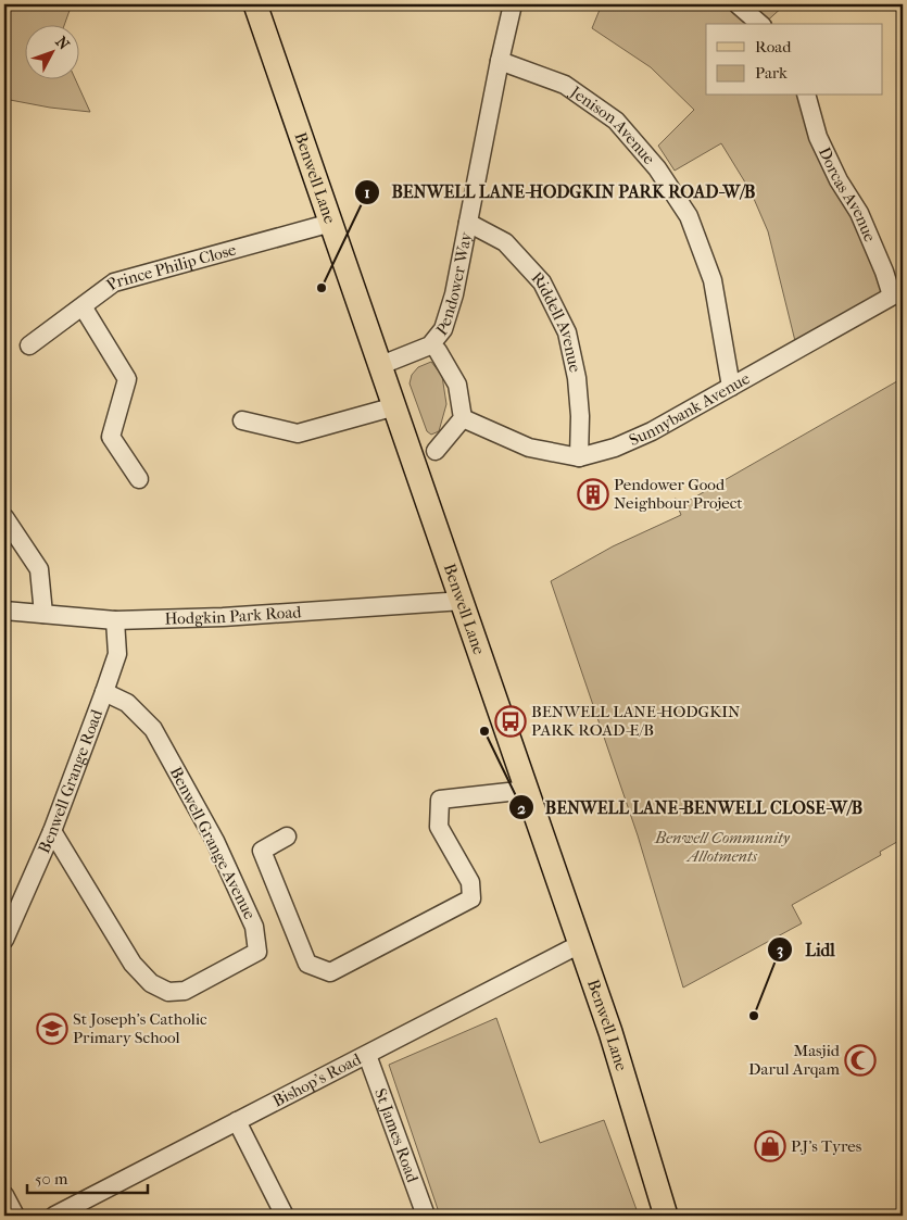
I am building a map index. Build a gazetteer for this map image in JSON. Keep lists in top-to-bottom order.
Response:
{
  "streets": {
    "main road": ["Benwell Lane"],
    "street": [
      "Jenison Avenue",
      "Dorcas Avenue",
      "Prince Philip Close",
      "Pendower Way",
      "Riddell Avenue",
      "Sunnybank Avenue",
      "Hodgkin Park Road",
      "Benwell Grange Road",
      "Benwell Grange Avenue",
      "Bishop's Road",
      "St James Road"
    ]
  },
  "crossings": [
    ["Jenison Avenue", "Pendower Way"],
    ["Jenison Avenue", "Sunnybank Avenue"],
    ["Benwell Lane", "Prince Philip Close"],
    ["Benwell Lane", "Pendower Way"],
    ["Benwell Lane", "Hodgkin Park Road"],
    ["Benwell Lane", "Bishop's Road"],
    ["Dorcas Avenue", "Sunnybank Avenue"],
    ["Pendower Way", "Riddell Avenue"],
    ["Riddell Avenue", "Sunnybank Avenue"],
    ["Hodgkin Park Road", "Benwell Grange Road"],
    ["Benwell Grange Road", "Benwell Grange Avenue"],
    ["Bishop's Road", "St James Road"]
  ],
  "parks": ["Benwell Community Allotments"],
  "places": {
    "other": ["BENWELL LANE-HODGKIN PARK ROAD-W/B", "BENWELL LANE-BENWELL CLOSE-W/B", "Lidl"],
    "building": ["Pendower Good Neighbour Project"],
    "bus stop": ["BENWELL LANE-HODGKIN PARK ROAD-E/B"],
    "school or university": ["St Joseph's Catholic Primary School"],
    "mosque": ["Masjid Darul Arqam"],
    "shop": ["P.J's Tyres"]
  },
  "legend": ["Road", "Park"],
  "scale_bar": "50 m",
  "north": "top right"
}
